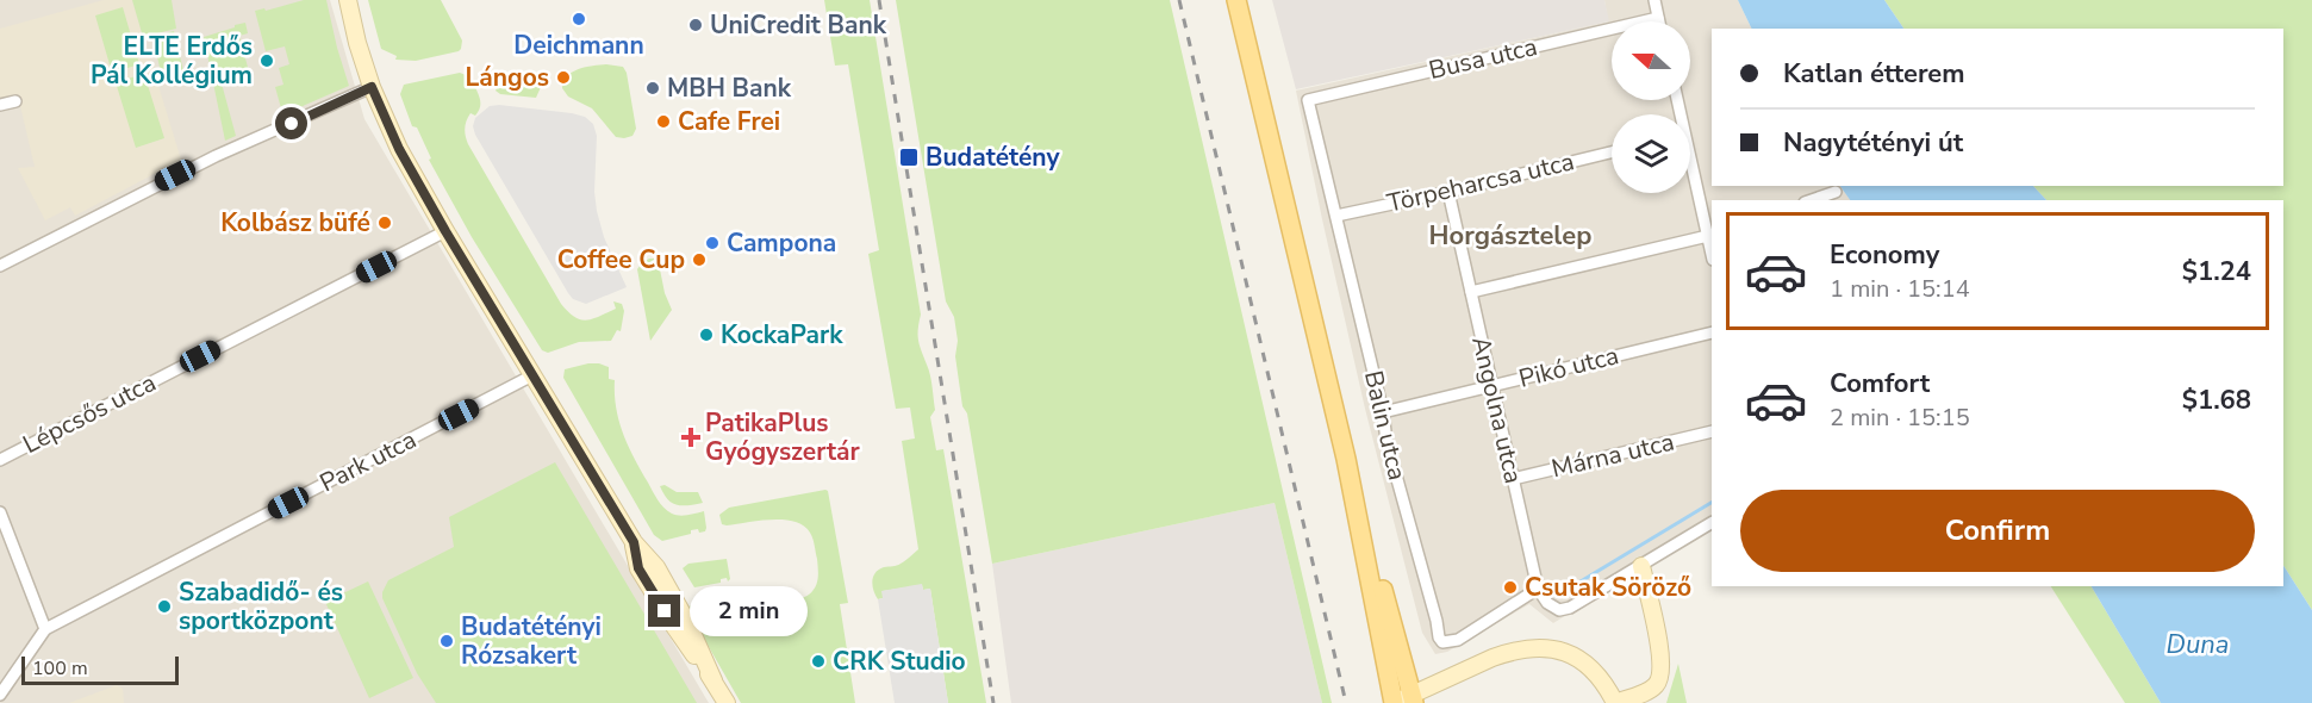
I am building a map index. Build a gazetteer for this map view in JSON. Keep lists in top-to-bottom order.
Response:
{
  "streets": {
    "street": [
      "Busa utca",
      "Törpeharcsa utca",
      "Pikó utca",
      "Angolna utca",
      "Lépcsős utca",
      "Balin utca",
      "Márna utca",
      "Park utca"
    ]
  },
  "crossings": [
    ["Busa utca", "Balin utca"],
    ["Törpeharcsa utca", "Angolna utca"],
    ["Törpeharcsa utca", "Balin utca"],
    ["Pikó utca", "Angolna utca"],
    ["Pikó utca", "Balin utca"],
    ["Angolna utca", "Balin utca"],
    ["Angolna utca", "Márna utca"]
  ],
  "districts": ["Horgásztelep"],
  "water": ["Duna"],
  "places": {
    "other": [
      "Deichmann",
      "UniCredit Bank",
      "ELTE Erdős Pál Kollégium",
      "Lángos",
      "MBH Bank",
      "Cafe Frei",
      "Kolbász büfé",
      "Campona",
      "Coffee Cup",
      "KockaPark",
      "Csutak Söröző",
      "Szabadidő- és sportközpont",
      "Budatétényi Rózsakert",
      "CRK Studio"
    ],
    "transit": ["Budatétény"],
    "health": ["PatikaPlus Gyógyszertár"]
  },
  "scale_bar": "100 m",
  "north": "left",
  "page": {
    "banner": ["Katlan étterem", "Nagytétényi út"],
    "list": [
      {
        "name": "Economy",
        "note": "1 min · 15:14",
        "value": "$1.24"
      },
      {
        "name": "Comfort",
        "note": "2 min · 15:15",
        "value": "$1.68"
      }
    ],
    "buttons": "Confirm",
    "bubble": "2 min",
    "scale": "100 m"
  }
}
